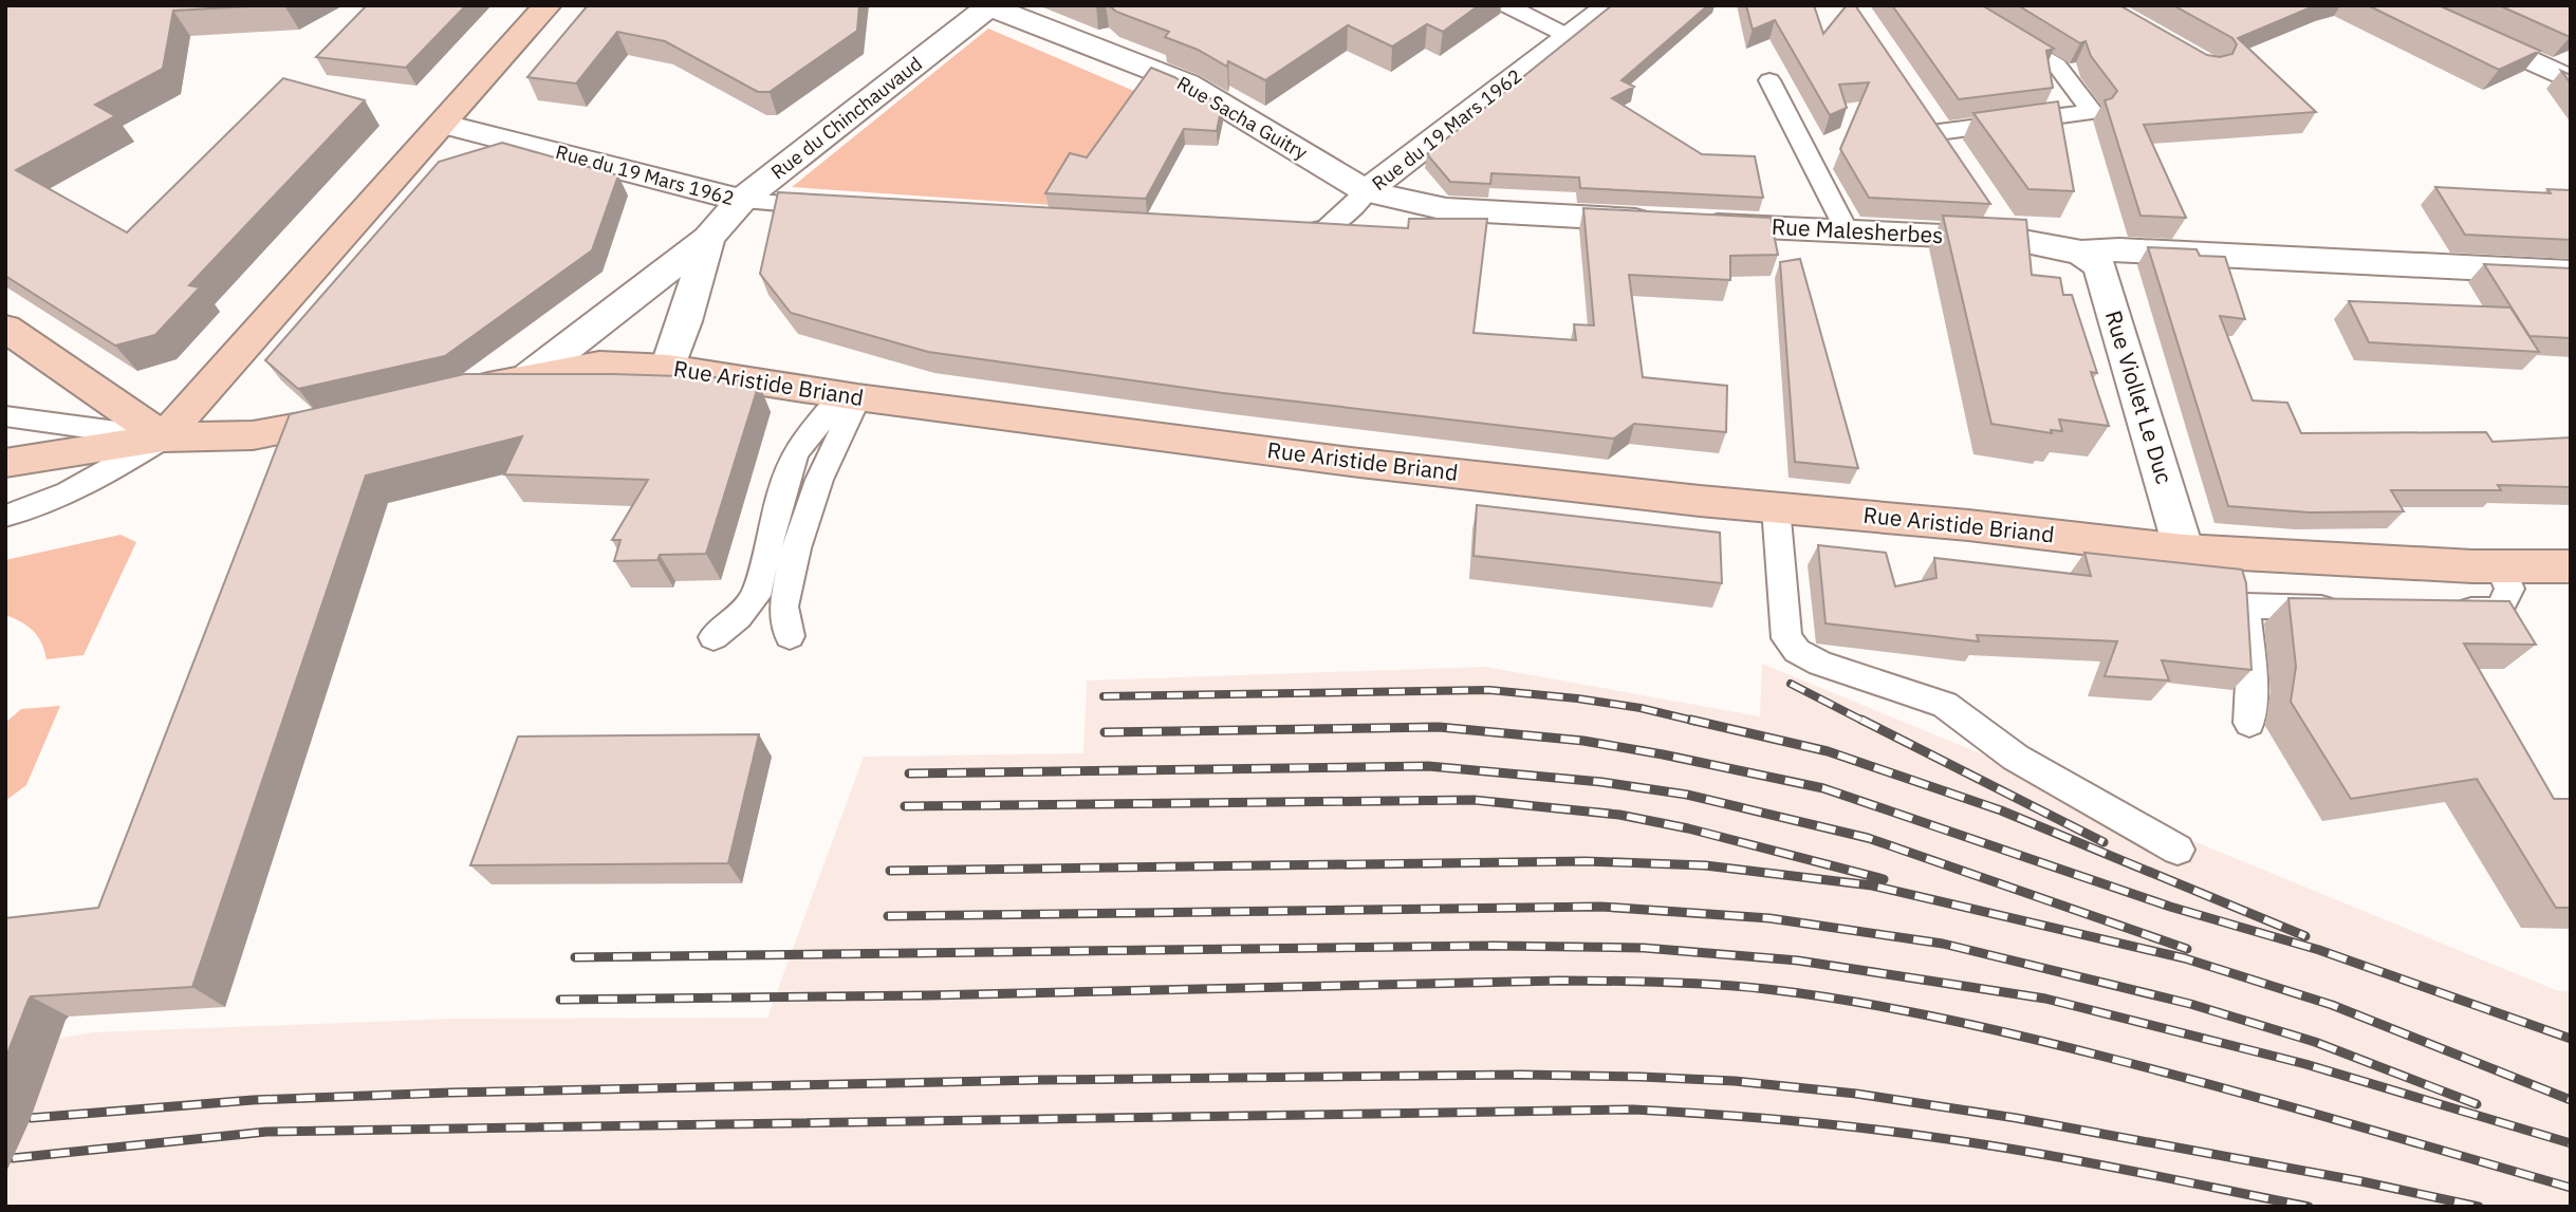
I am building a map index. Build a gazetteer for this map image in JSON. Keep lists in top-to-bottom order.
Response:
{
  "streets": {
    "street": [
      "Rue du Chinchauvaud",
      "Rue Sacha Guitry",
      "Rue du 19 Mars 1962",
      "Rue Malesherbes",
      "Rue Aristide Briand",
      "Rue Viollet Le Duc"
    ]
  },
  "crossings": [
    ["Rue du Chinchauvaud", "Rue Sacha Guitry"],
    ["Rue du Chinchauvaud", "Rue du 19 Mars 1962"],
    ["Rue du Chinchauvaud", "Rue Aristide Briand"],
    ["Rue Sacha Guitry", "Rue du 19 Mars 1962"],
    ["Rue Sacha Guitry", "Rue Malesherbes"],
    ["Rue du 19 Mars 1962", "Rue Malesherbes"],
    ["Rue Malesherbes", "Rue Viollet Le Duc"],
    ["Rue Aristide Briand", "Rue Viollet Le Duc"]
  ]
}
